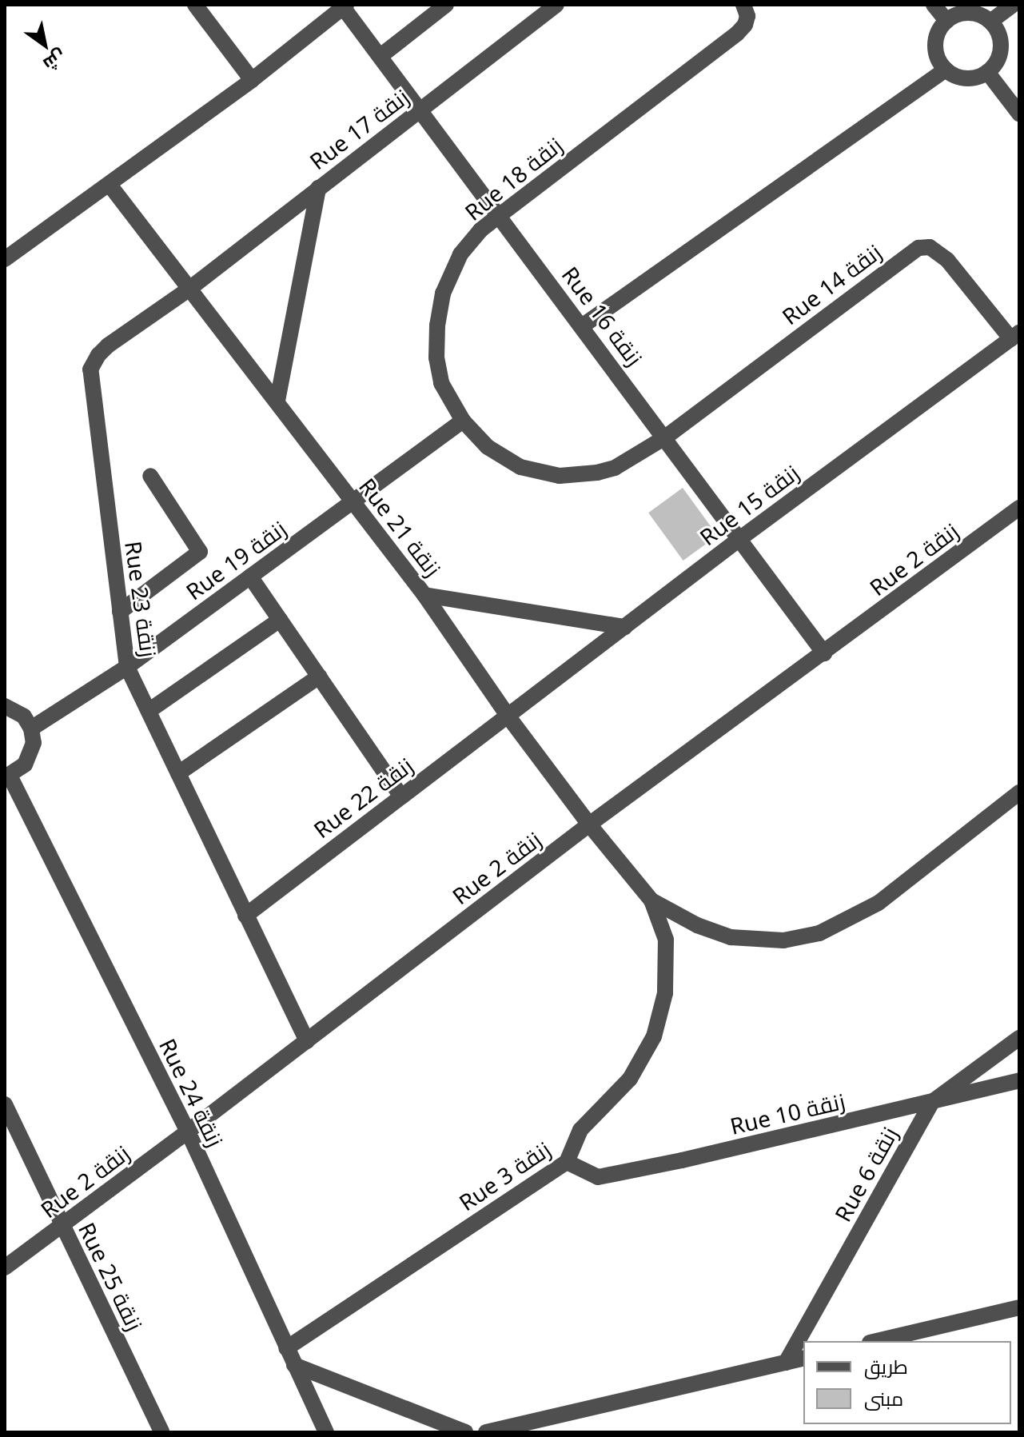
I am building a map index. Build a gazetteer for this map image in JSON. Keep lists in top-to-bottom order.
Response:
{
  "streets": {
    "street": [
      "Rue 17 زنقة",
      "Rue 18 زنقة",
      "Rue 14 زنقة",
      "Rue 16 زنقة",
      "Rue 15 زنقة",
      "Rue 21 زنقة",
      "Rue 2 زنقة",
      "Rue 19 زنقة",
      "Rue 23 زنقة",
      "Rue 22 زنقة",
      "Rue 24 زنقة",
      "Rue 10 زنقة",
      "Rue 6 زنقة",
      "Rue 3 زنقة",
      "Rue 25 زنقة"
    ]
  },
  "crossings": [
    ["Rue 17 زنقة", "Rue 16 زنقة"],
    ["Rue 17 زنقة", "Rue 21 زنقة"],
    ["Rue 17 زنقة", "Rue 23 زنقة"],
    ["Rue 18 زنقة", "Rue 14 زنقة"],
    ["Rue 18 زنقة", "Rue 16 زنقة"],
    ["Rue 18 زنقة", "Rue 19 زنقة"],
    ["Rue 14 زنقة", "Rue 16 زنقة"],
    ["Rue 14 زنقة", "Rue 15 زنقة"],
    ["Rue 16 زنقة", "Rue 15 زنقة"],
    ["Rue 16 زنقة", "Rue 2 زنقة"],
    ["Rue 15 زنقة", "Rue 21 زنقة"],
    ["Rue 15 زنقة", "Rue 22 زنقة"],
    ["Rue 21 زنقة", "Rue 2 زنقة"],
    ["Rue 21 زنقة", "Rue 19 زنقة"],
    ["Rue 21 زنقة", "Rue 23 زنقة"],
    ["Rue 21 زنقة", "Rue 22 زنقة"],
    ["Rue 21 زنقة", "Rue 3 زنقة"],
    ["Rue 2 زنقة", "Rue 23 زنقة"],
    ["Rue 2 زنقة", "Rue 24 زنقة"],
    ["Rue 2 زنقة", "Rue 25 زنقة"],
    ["Rue 19 زنقة", "Rue 23 زنقة"],
    ["Rue 23 زنقة", "Rue 22 زنقة"],
    ["Rue 24 زنقة", "Rue 3 زنقة"],
    ["Rue 10 زنقة", "Rue 6 زنقة"],
    ["Rue 10 زنقة", "Rue 3 زنقة"]
  ],
  "legend": ["طريق", "مبنى"],
  "north": "bottom right"
}
